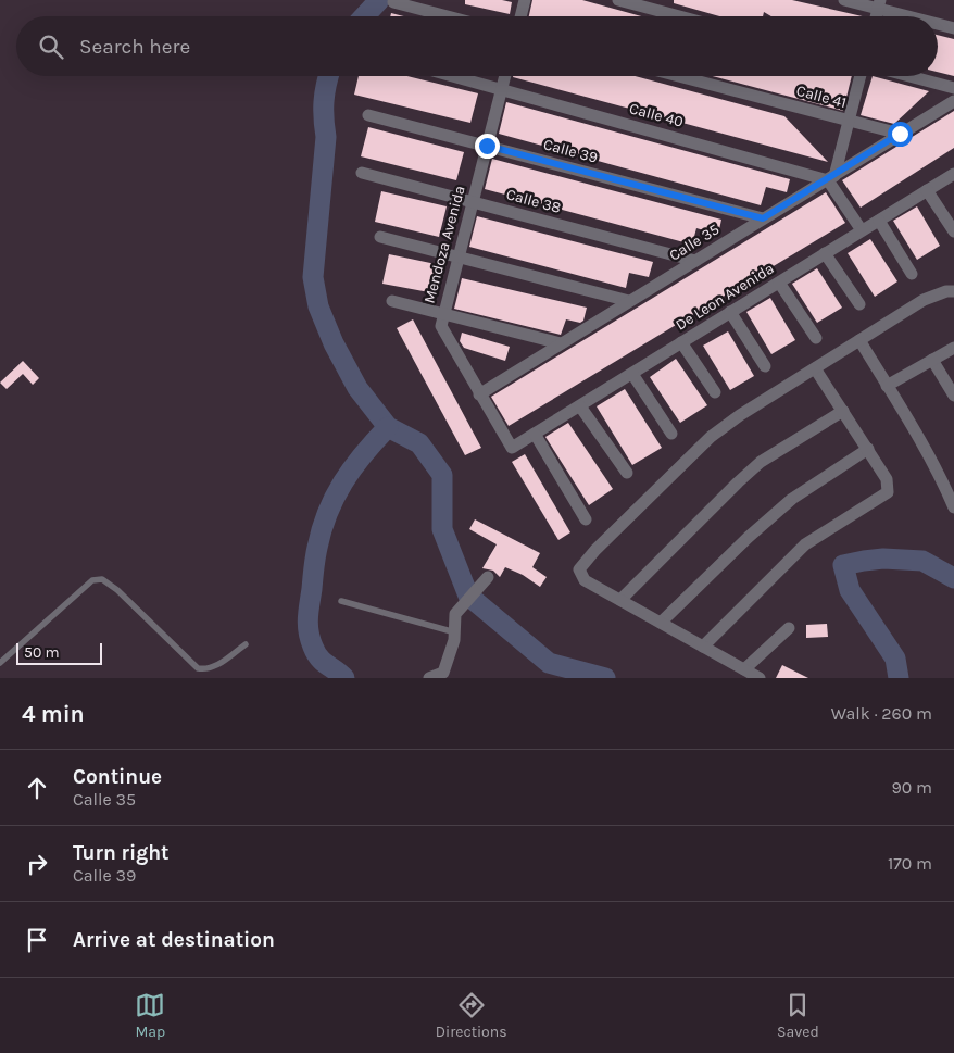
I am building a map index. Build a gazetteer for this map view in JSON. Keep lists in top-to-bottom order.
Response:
{
  "streets": {
    "street": [
      "Calle 41",
      "Calle 40",
      "Calle 39",
      "Calle 38",
      "Calle 35",
      "Mendoza Avenida",
      "De Leon Avenida"
    ]
  },
  "crossings": [
    ["Calle 41", "Calle 35"],
    ["Calle 40", "Calle 35"],
    ["Calle 40", "Mendoza Avenida"],
    ["Calle 39", "Calle 35"],
    ["Calle 39", "Mendoza Avenida"],
    ["Calle 38", "Calle 35"],
    ["Calle 38", "Mendoza Avenida"],
    ["Calle 35", "Mendoza Avenida"],
    ["Mendoza Avenida", "De Leon Avenida"]
  ],
  "scale_bar": "50 m",
  "page": {
    "search": "Search here",
    "scale": "50 m",
    "heading": ["4 min", "Walk · 260 m"],
    "list": [
      ["Continue", "Calle 35", "90 m"],
      ["Turn right", "Calle 39", "170 m"],
      "Arrive at destination"
    ],
    "nav": ["Map", "Directions", "Saved"]
  }
}
